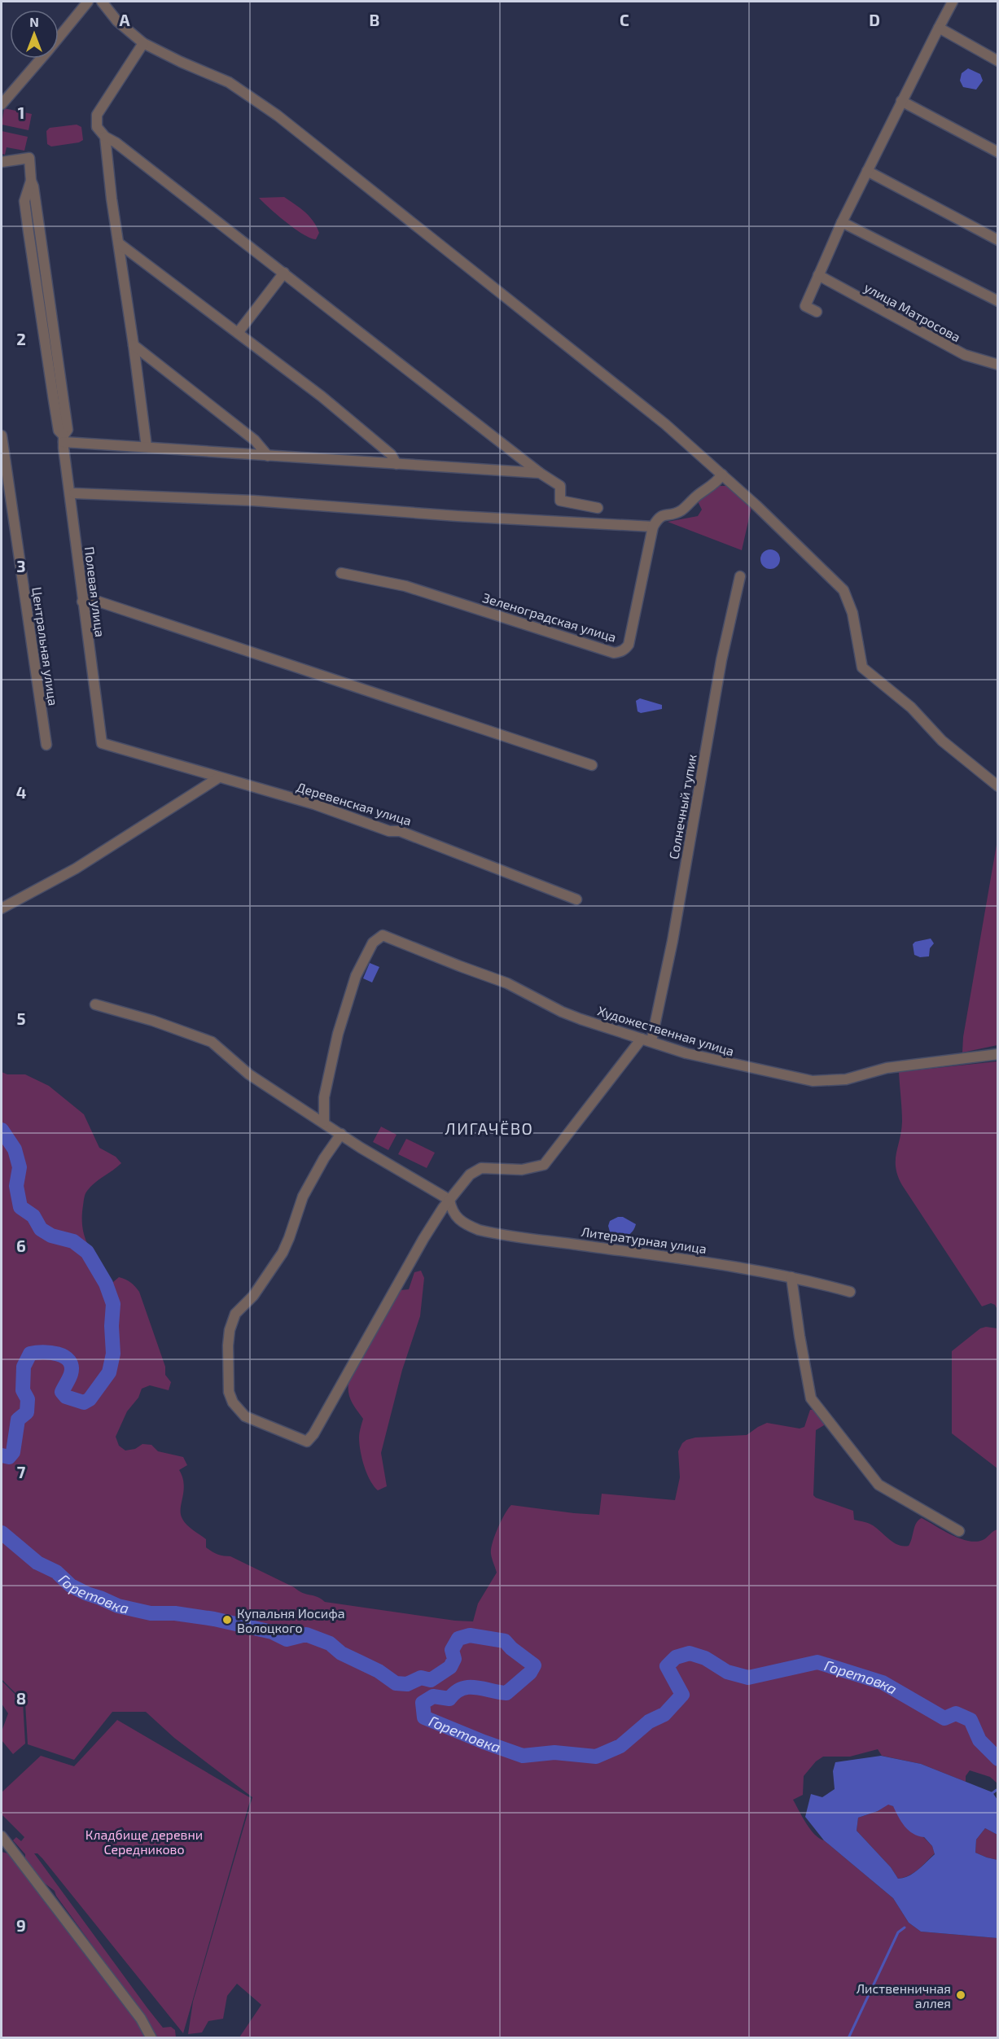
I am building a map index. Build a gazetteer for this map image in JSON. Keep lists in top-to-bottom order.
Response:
{
  "streets": {
    "street": [
      "улица Матросова",
      "Полевая улица",
      "Зеленоградская улица",
      "Центральная улица",
      "Деревенская улица",
      "Солнечный тупик",
      "Художественная улица",
      "Литературная улица"
    ]
  },
  "crossings": [
    ["Полевая улица", "Деревенская улица"],
    ["Солнечный тупик", "Художественная улица"]
  ],
  "districts": ["ЛИГАЧЁВО"],
  "water": ["Горетовка"],
  "parks": ["Кладбище деревни Середниково"],
  "places": ["Купальня Иосифа Волоцкого", "Лиственничная аллея"],
  "north": "top",
  "grid": {
    "columns": [
      "A",
      "B",
      "C",
      "D"
    ],
    "rows": [
      "1",
      "2",
      "3",
      "4",
      "5",
      "6",
      "7",
      "8",
      "9"
    ]
  }
}
